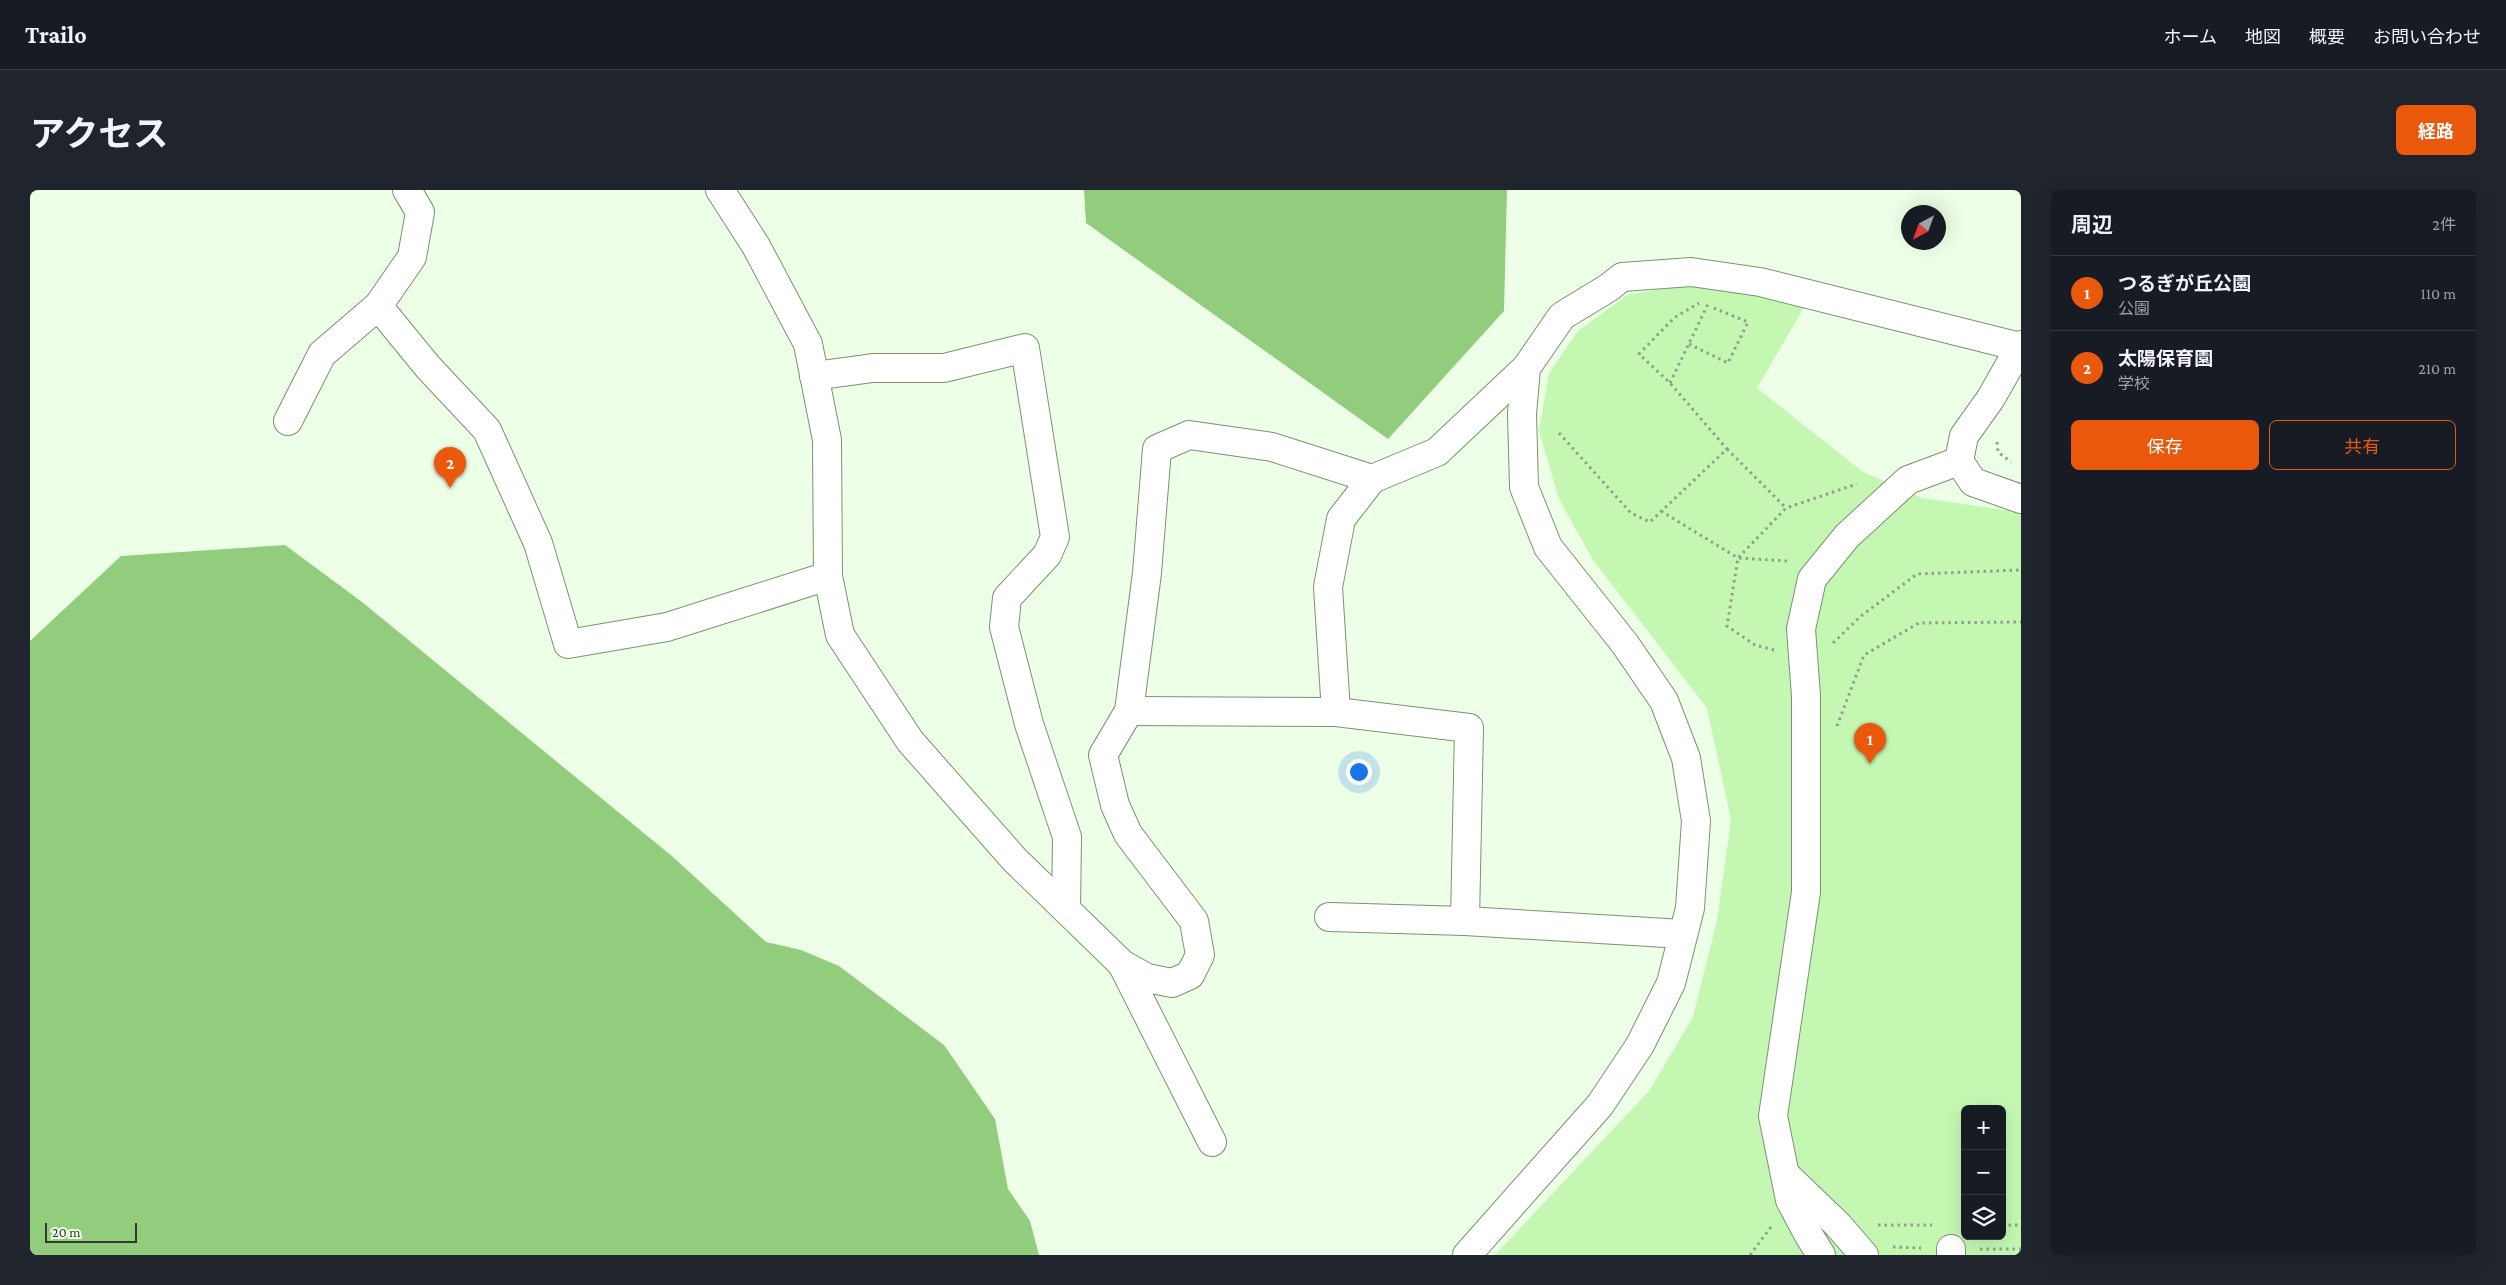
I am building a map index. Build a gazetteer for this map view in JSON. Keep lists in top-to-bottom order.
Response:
{
  "scale_bar": "20 m",
  "north": "bottom left",
  "page": {
    "header": "Trailo",
    "nav": [
      "ホーム",
      "地図",
      "概要",
      "お問い合わせ"
    ],
    "title": "アクセス",
    "buttons": [
      "経路",
      ["保存", "共有"]
    ],
    "heading": ["周辺", "2件"],
    "list": [
      {
        "mark": "1",
        "name": "つるぎが丘公園",
        "note": "公園",
        "value": "110 m"
      },
      {
        "mark": "2",
        "name": "太陽保育園",
        "note": "学校",
        "value": "210 m"
      }
    ],
    "pins": ["2", "1"],
    "map_buttons": ["+", "−"],
    "scale": "20 m"
  }
}
